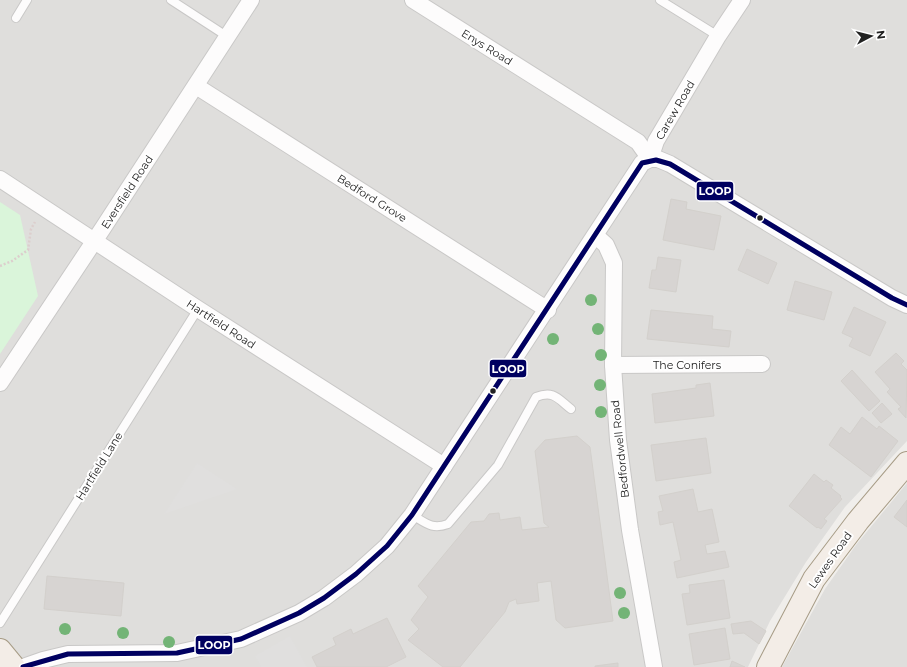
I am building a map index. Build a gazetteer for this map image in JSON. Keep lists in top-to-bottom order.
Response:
{
  "streets": {
    "main road": ["Lewes Road"],
    "street": [
      "Enys Road",
      "Carew Road",
      "Eversfield Road",
      "Bedford Grove",
      "Hartfield Road",
      "The Conifers",
      "Bedfordwell Road"
    ],
    "lane": ["Hartfield Lane"]
  },
  "crossings": [
    ["Enys Road", "Carew Road"],
    ["Carew Road", "Bedford Grove"],
    ["Carew Road", "Hartfield Road"],
    ["Carew Road", "Bedfordwell Road"],
    ["Eversfield Road", "Bedford Grove"],
    ["Eversfield Road", "Hartfield Road"],
    ["Hartfield Road", "Hartfield Lane"],
    ["The Conifers", "Bedfordwell Road"]
  ],
  "lines": ["transit line LOOP"],
  "north": "right"
}
